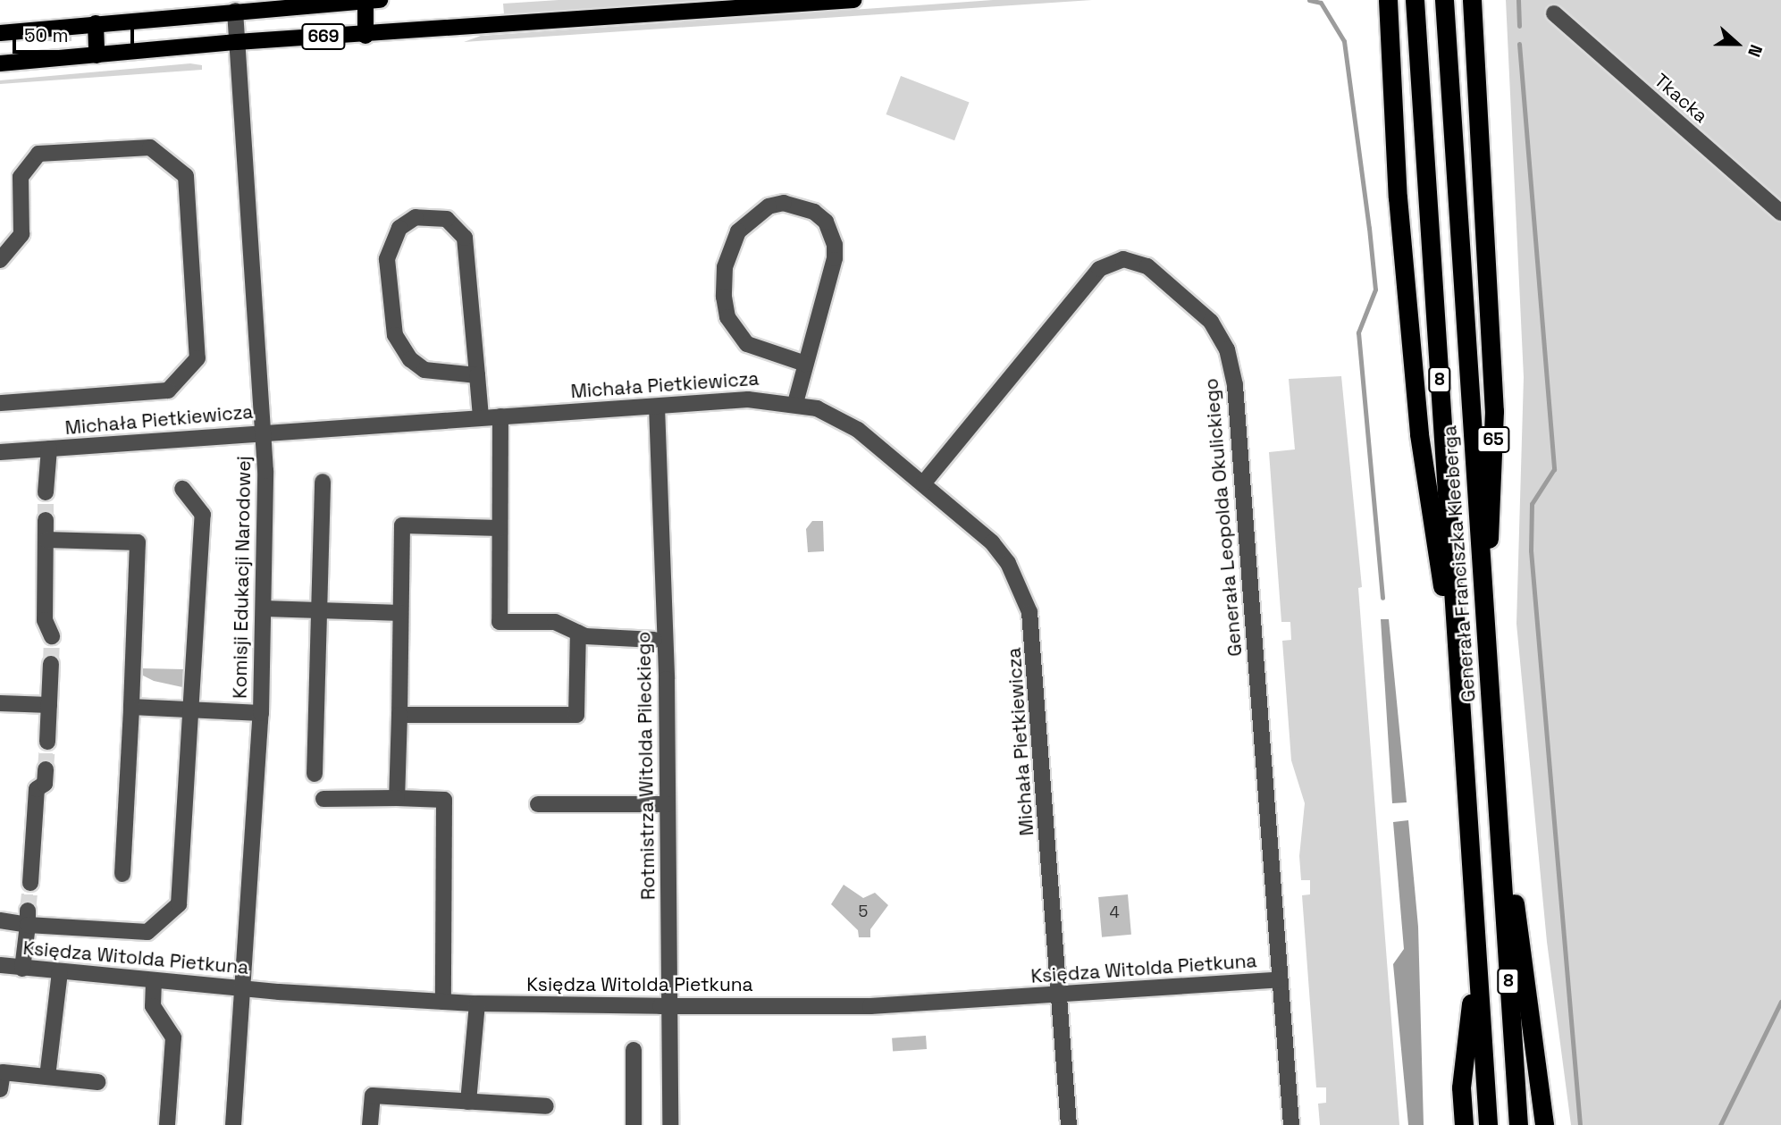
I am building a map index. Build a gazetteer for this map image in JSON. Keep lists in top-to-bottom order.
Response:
{
  "streets": {
    "highway": ["8", "65", "Generała Franciszka Kleeberga"],
    "main road": ["669"],
    "street": [
      "Tkacka",
      "Michała Pietkiewicza",
      "Generała Leopolda Okulickiego",
      "Komisji Edukacji Narodowej",
      "Rotmistrza Witolda Pileckiego",
      "Księdza Witolda Pietkuna"
    ]
  },
  "crossings": [
    ["669", "Komisji Edukacji Narodowej"],
    ["Michała Pietkiewicza", "Generała Leopolda Okulickiego"],
    ["Michała Pietkiewicza", "Komisji Edukacji Narodowej"],
    ["Michała Pietkiewicza", "Rotmistrza Witolda Pileckiego"],
    ["Michała Pietkiewicza", "Księdza Witolda Pietkuna"],
    ["65", "Generała Franciszka Kleeberga"],
    ["Generała Leopolda Okulickiego", "Księdza Witolda Pietkuna"],
    ["Komisji Edukacji Narodowej", "Księdza Witolda Pietkuna"],
    ["Rotmistrza Witolda Pileckiego", "Księdza Witolda Pietkuna"]
  ],
  "house_numbers": ["5", "4"],
  "scale_bar": "50 m",
  "north": "right"
}
